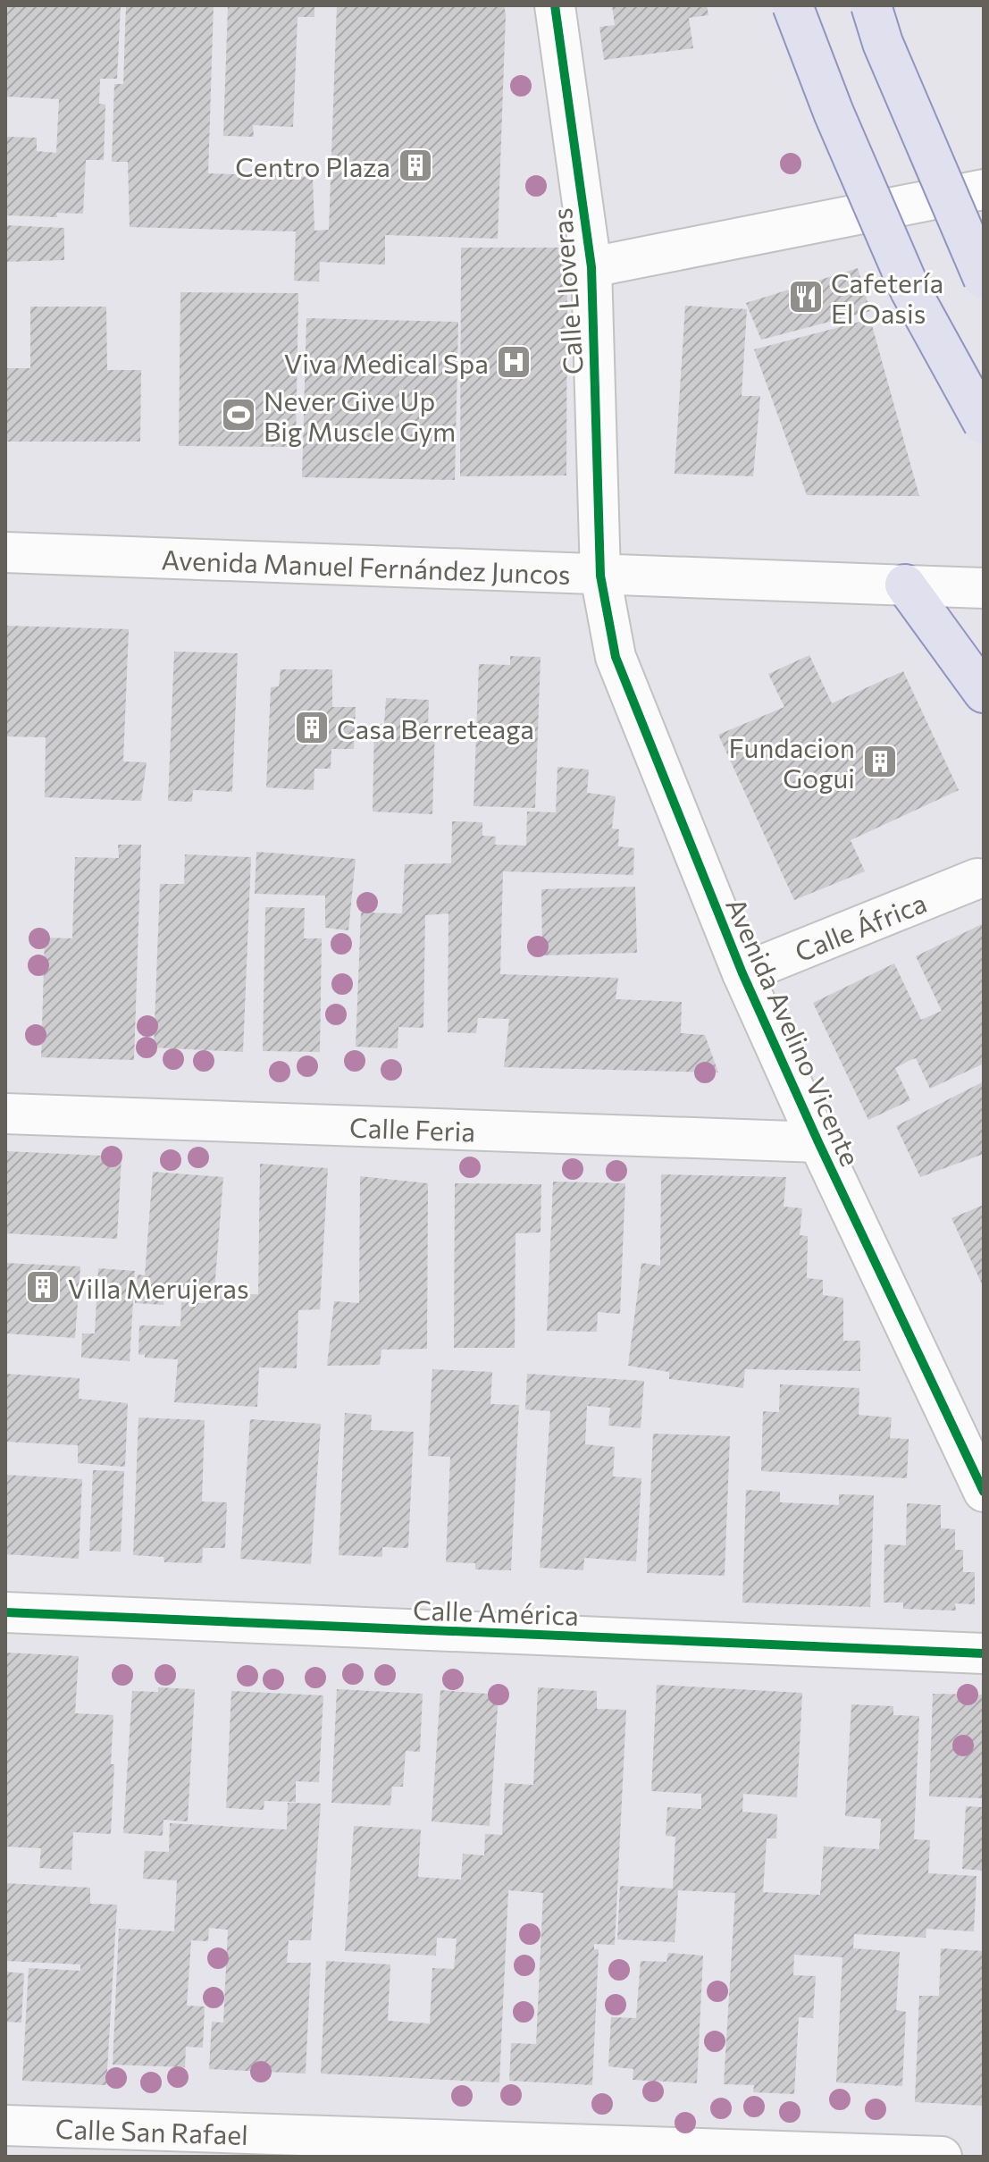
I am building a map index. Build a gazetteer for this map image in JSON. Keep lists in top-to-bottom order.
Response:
{
  "streets": {
    "street": [
      "Calle Lloveras",
      "Avenida Manuel Fernández Juncos",
      "Calle África",
      "Avenida Avelino Vicente",
      "Calle Feria",
      "Calle América",
      "Calle San Rafael"
    ]
  },
  "crossings": [
    ["Calle Lloveras", "Avenida Manuel Fernández Juncos"],
    ["Calle Lloveras", "Avenida Avelino Vicente"],
    ["Avenida Manuel Fernández Juncos", "Avenida Avelino Vicente"],
    ["Calle África", "Avenida Avelino Vicente"],
    ["Avenida Avelino Vicente", "Calle Feria"]
  ],
  "places": {
    "building": [
      "Centro Plaza",
      "Casa Berreteaga",
      "Fundacion Gogui",
      "Villa Merujeras"
    ],
    "restaurant": ["Cafetería El Oasis"],
    "hospital": ["Viva Medical Spa"],
    "sports": ["Never Give Up Big Muscle Gym"]
  }
}
